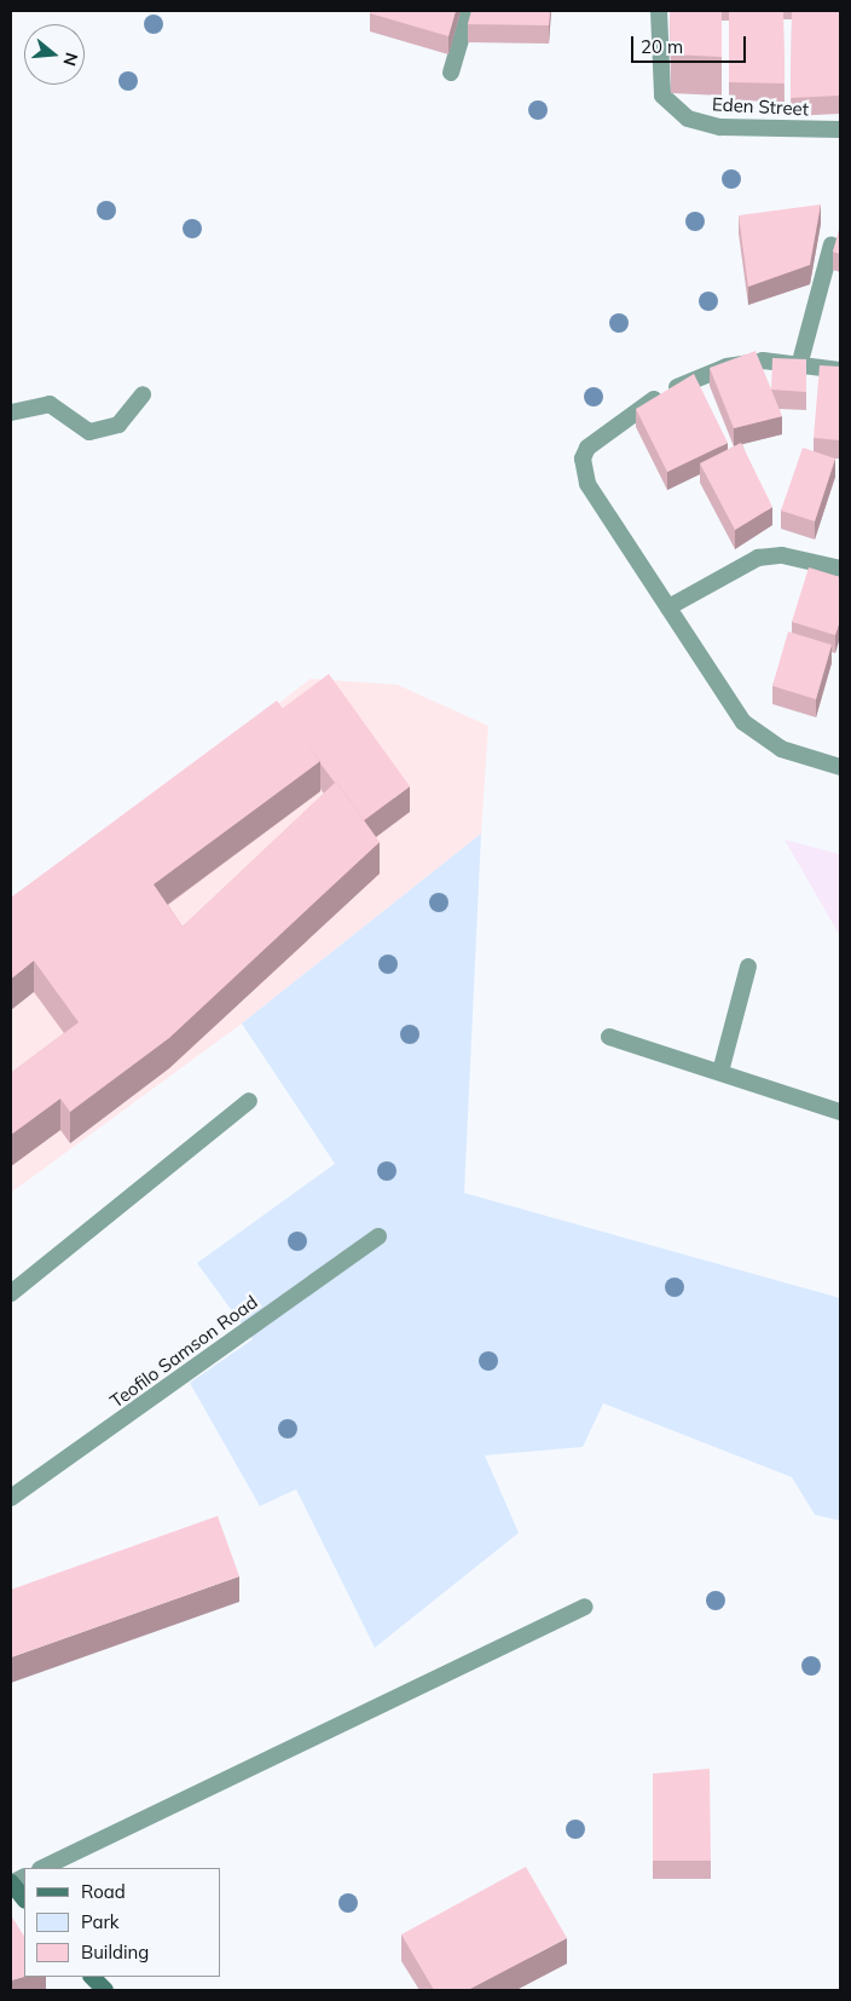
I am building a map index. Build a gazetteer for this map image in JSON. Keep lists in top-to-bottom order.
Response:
{
  "streets": {
    "street": ["Eden Street", "Teofilo Samson Road"]
  },
  "legend": ["Road", "Park", "Building"],
  "scale_bar": "20 m",
  "north": "right"
}
